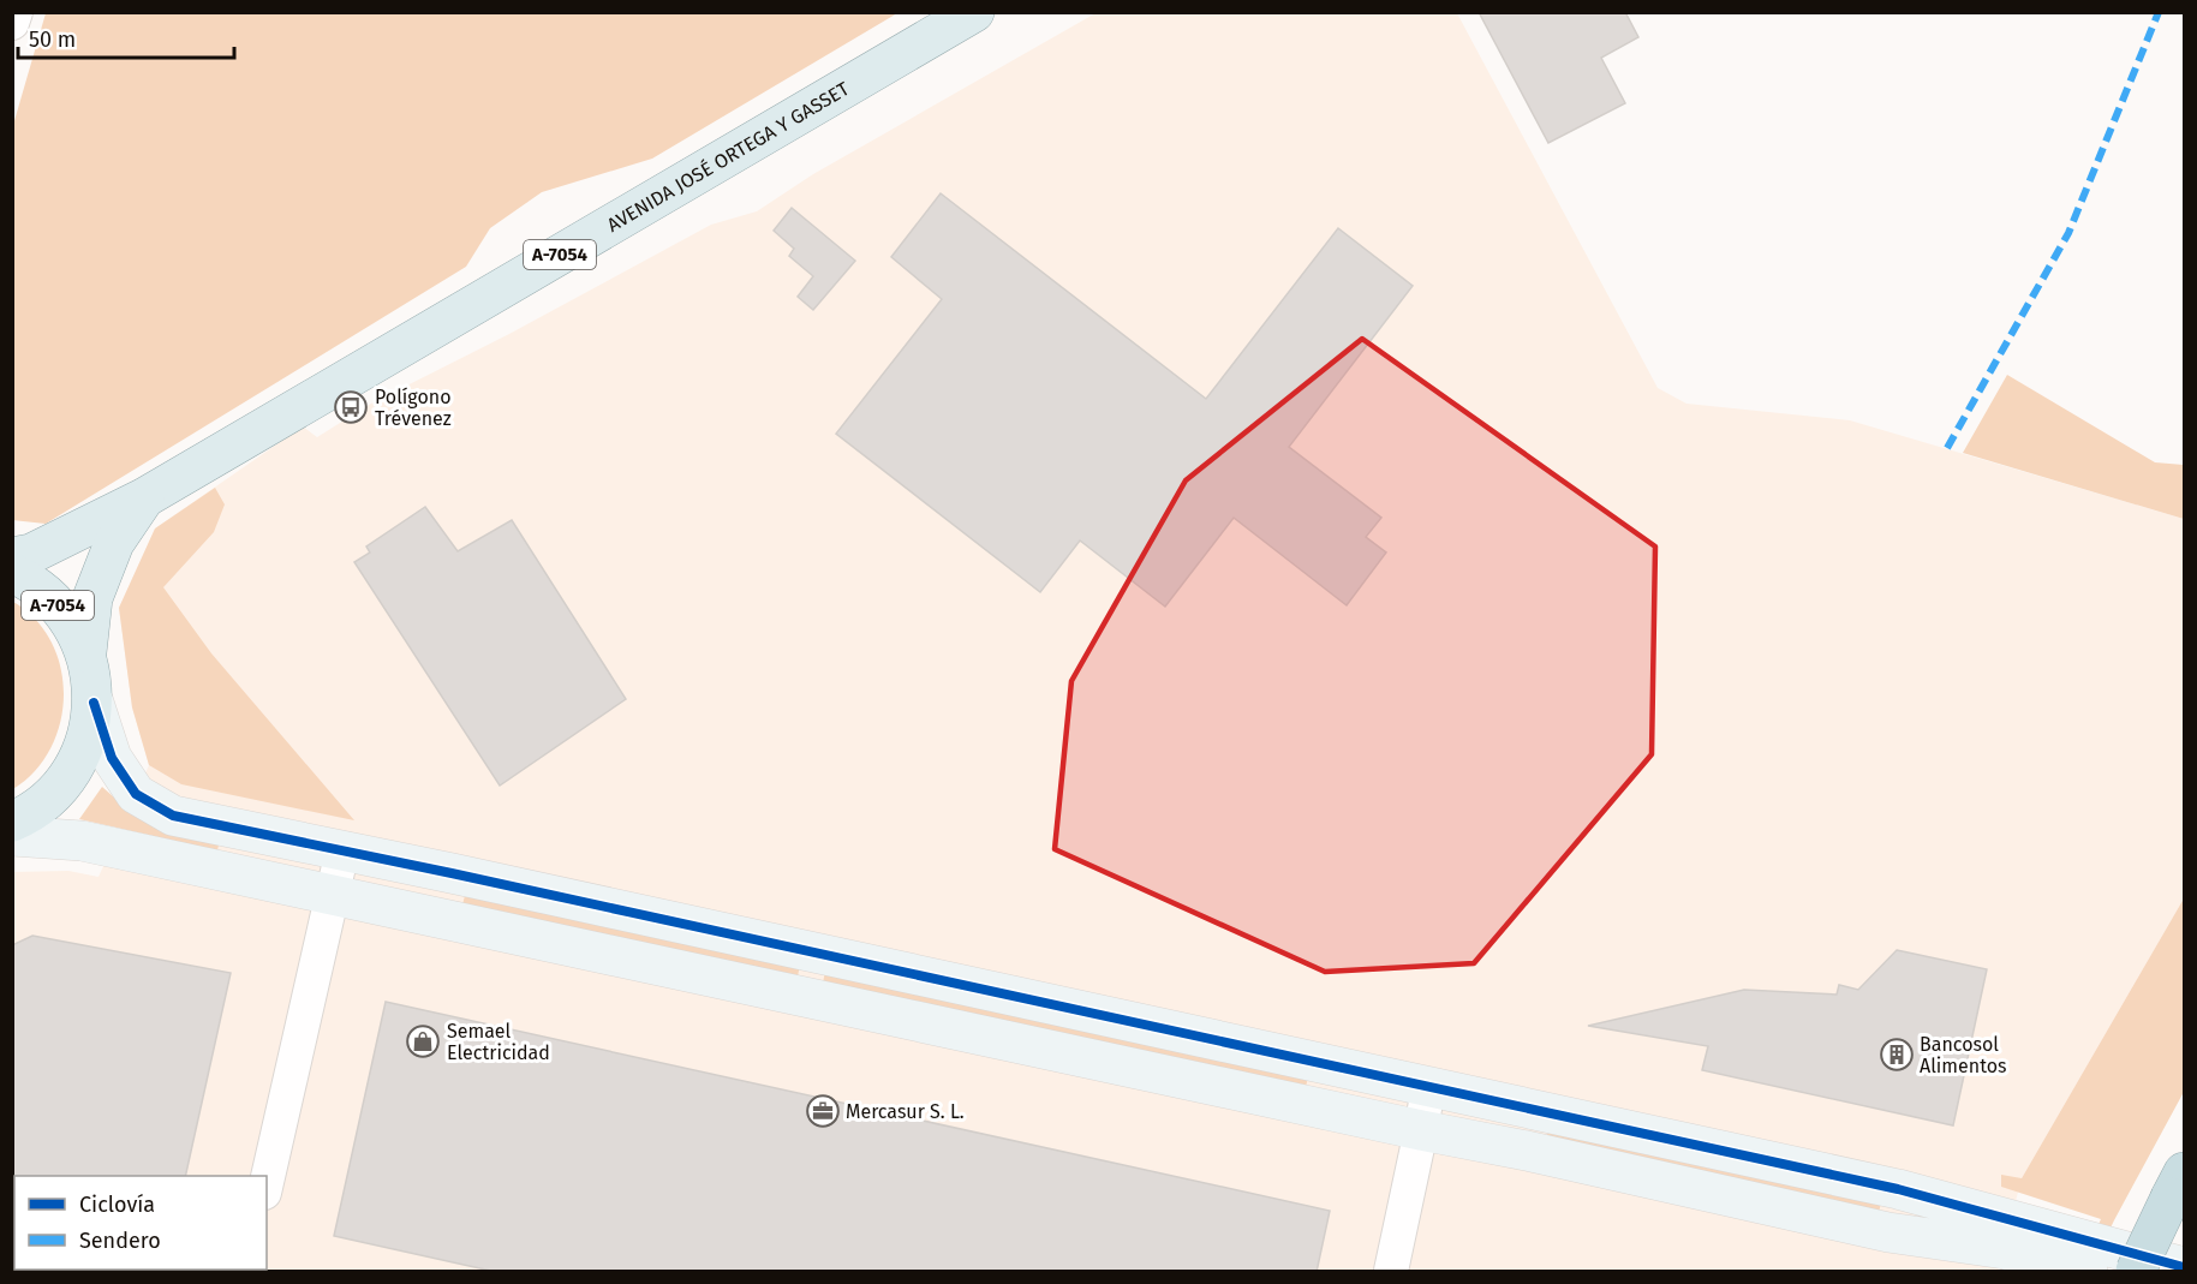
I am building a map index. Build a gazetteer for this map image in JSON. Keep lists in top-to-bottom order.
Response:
{
  "streets": {
    "main road": ["AVENIDA JOSÉ ORTEGA Y GASSET", "A-7054"]
  },
  "crossings": [
    ["AVENIDA JOSÉ ORTEGA Y GASSET", "A-7054"]
  ],
  "places": {
    "bus stop": ["Polígono Trévenez"],
    "shop": ["Semael Electricidad"],
    "building": ["Bancosol Alimentos"],
    "office": ["Mercasur S. L."]
  },
  "legend": ["Ciclovía", "Sendero"],
  "scale_bar": "50 m"
}
